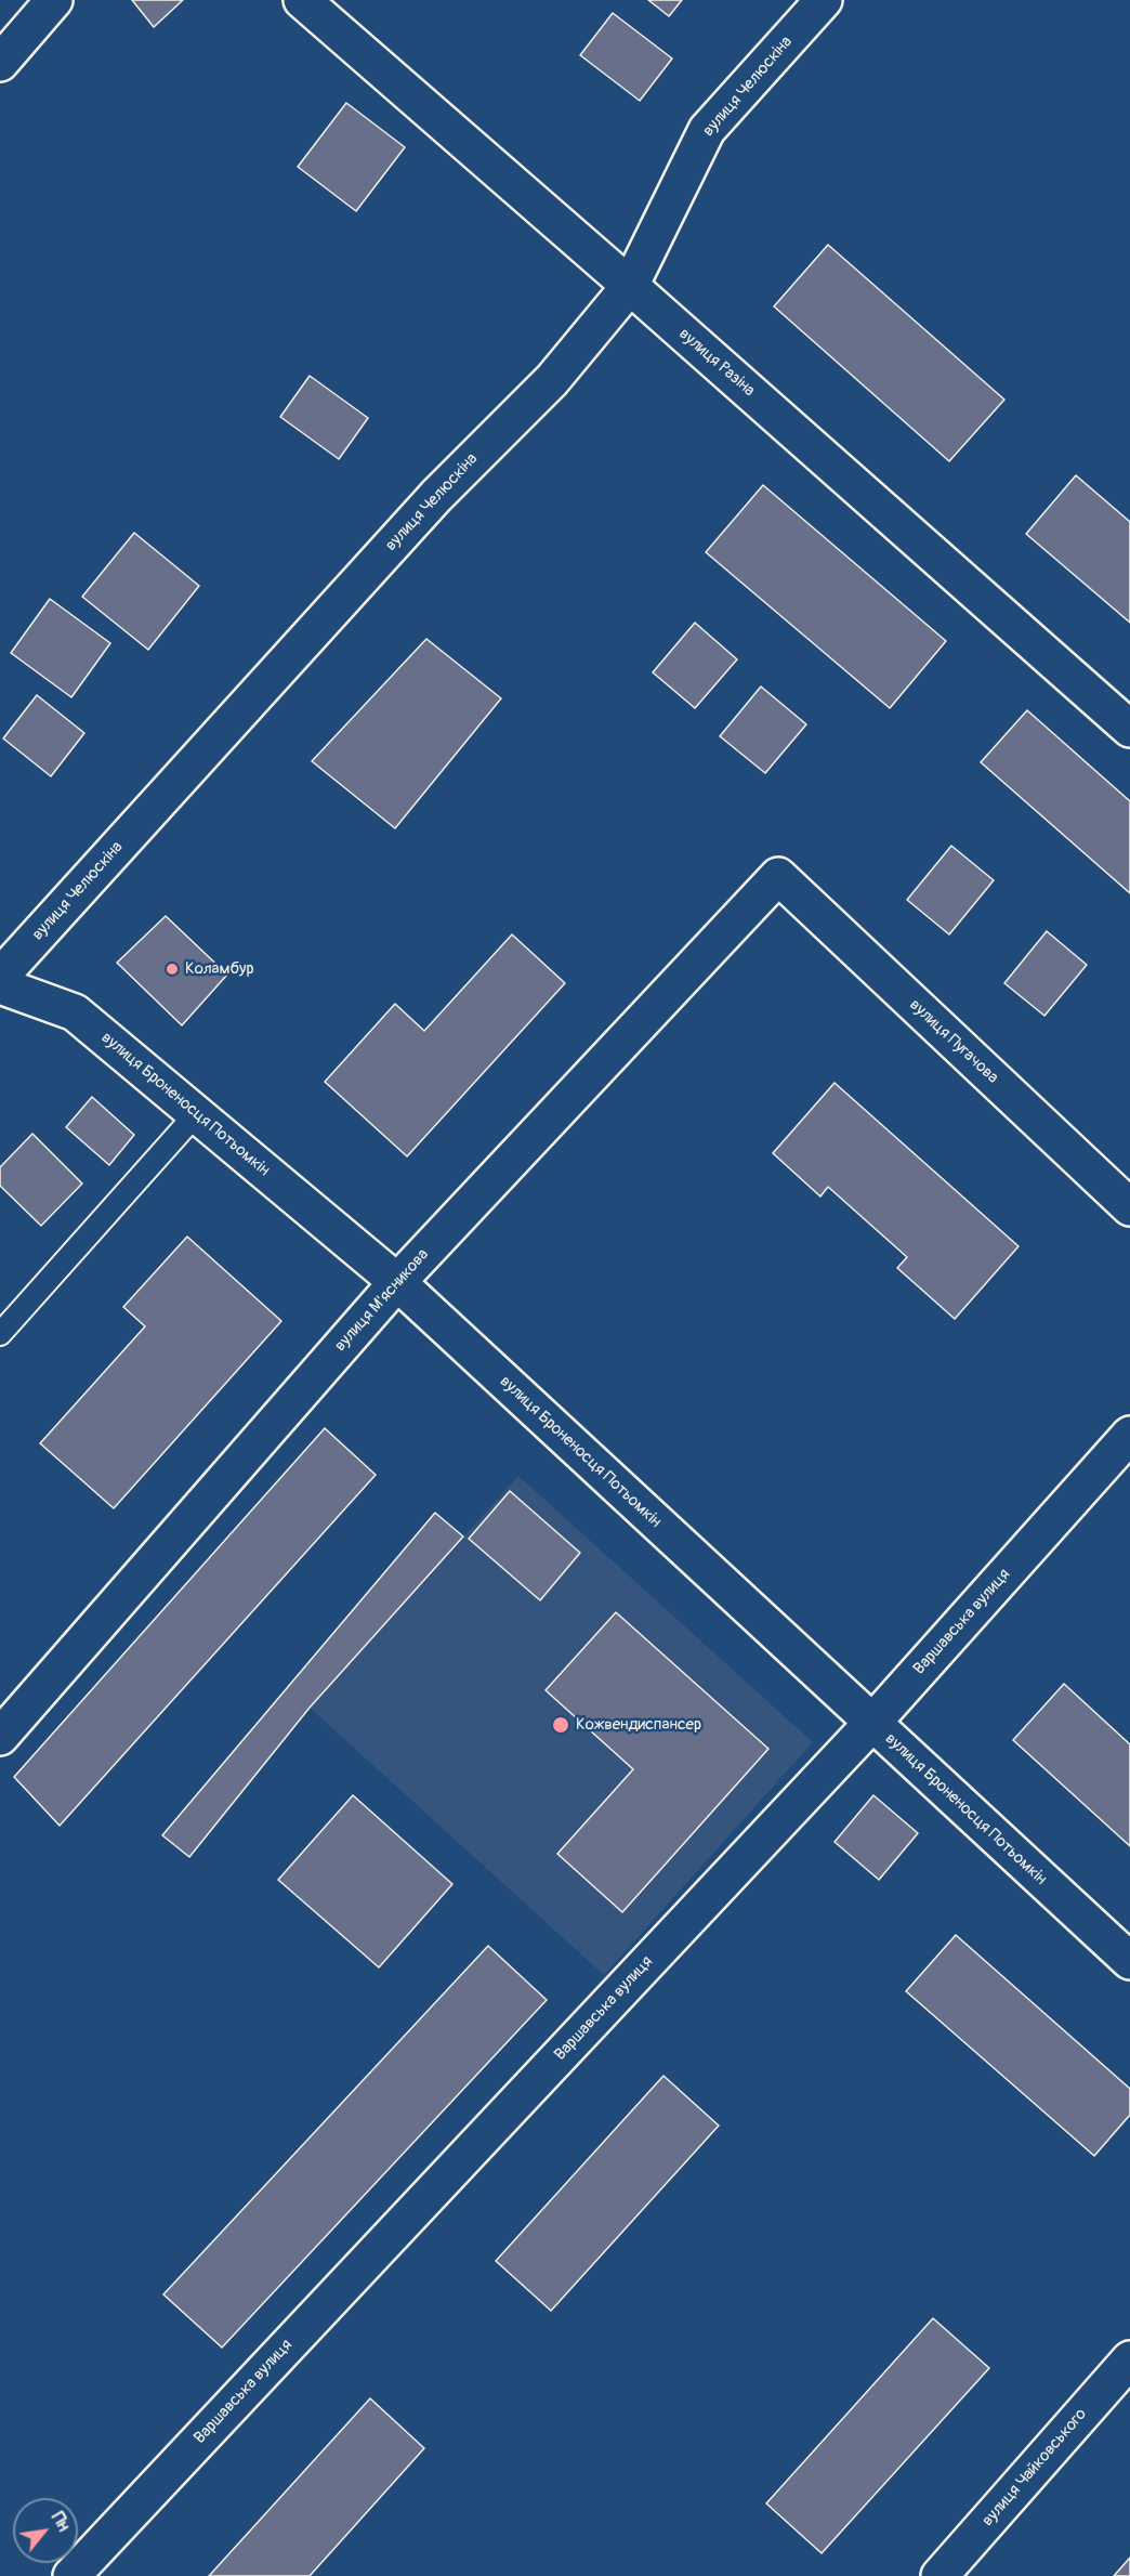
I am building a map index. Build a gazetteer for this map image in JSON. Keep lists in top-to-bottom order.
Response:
{
  "streets": {
    "street": [
      "вулиця Челюскіна",
      "вулиця Разіна",
      "вулиця Пугачова",
      "вулиця Броненосця Потьомкін",
      "вулиця М'ясникова",
      "Варшавська вулиця",
      "вулиця Чайковського"
    ]
  },
  "crossings": [
    ["вулиця Челюскіна", "вулиця Разіна"],
    ["вулиця Пугачова", "вулиця М'ясникова"],
    ["вулиця Броненосця Потьомкін", "вулиця М'ясникова"],
    ["вулиця Броненосця Потьомкін", "Варшавська вулиця"]
  ],
  "places": ["Коламбур", "Кожвендиспансер"],
  "north": "top right"
}
